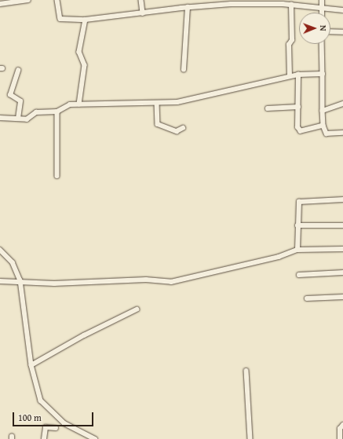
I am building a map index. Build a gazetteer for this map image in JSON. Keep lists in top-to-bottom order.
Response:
{
  "scale_bar": "100 m",
  "north": "right"
}
